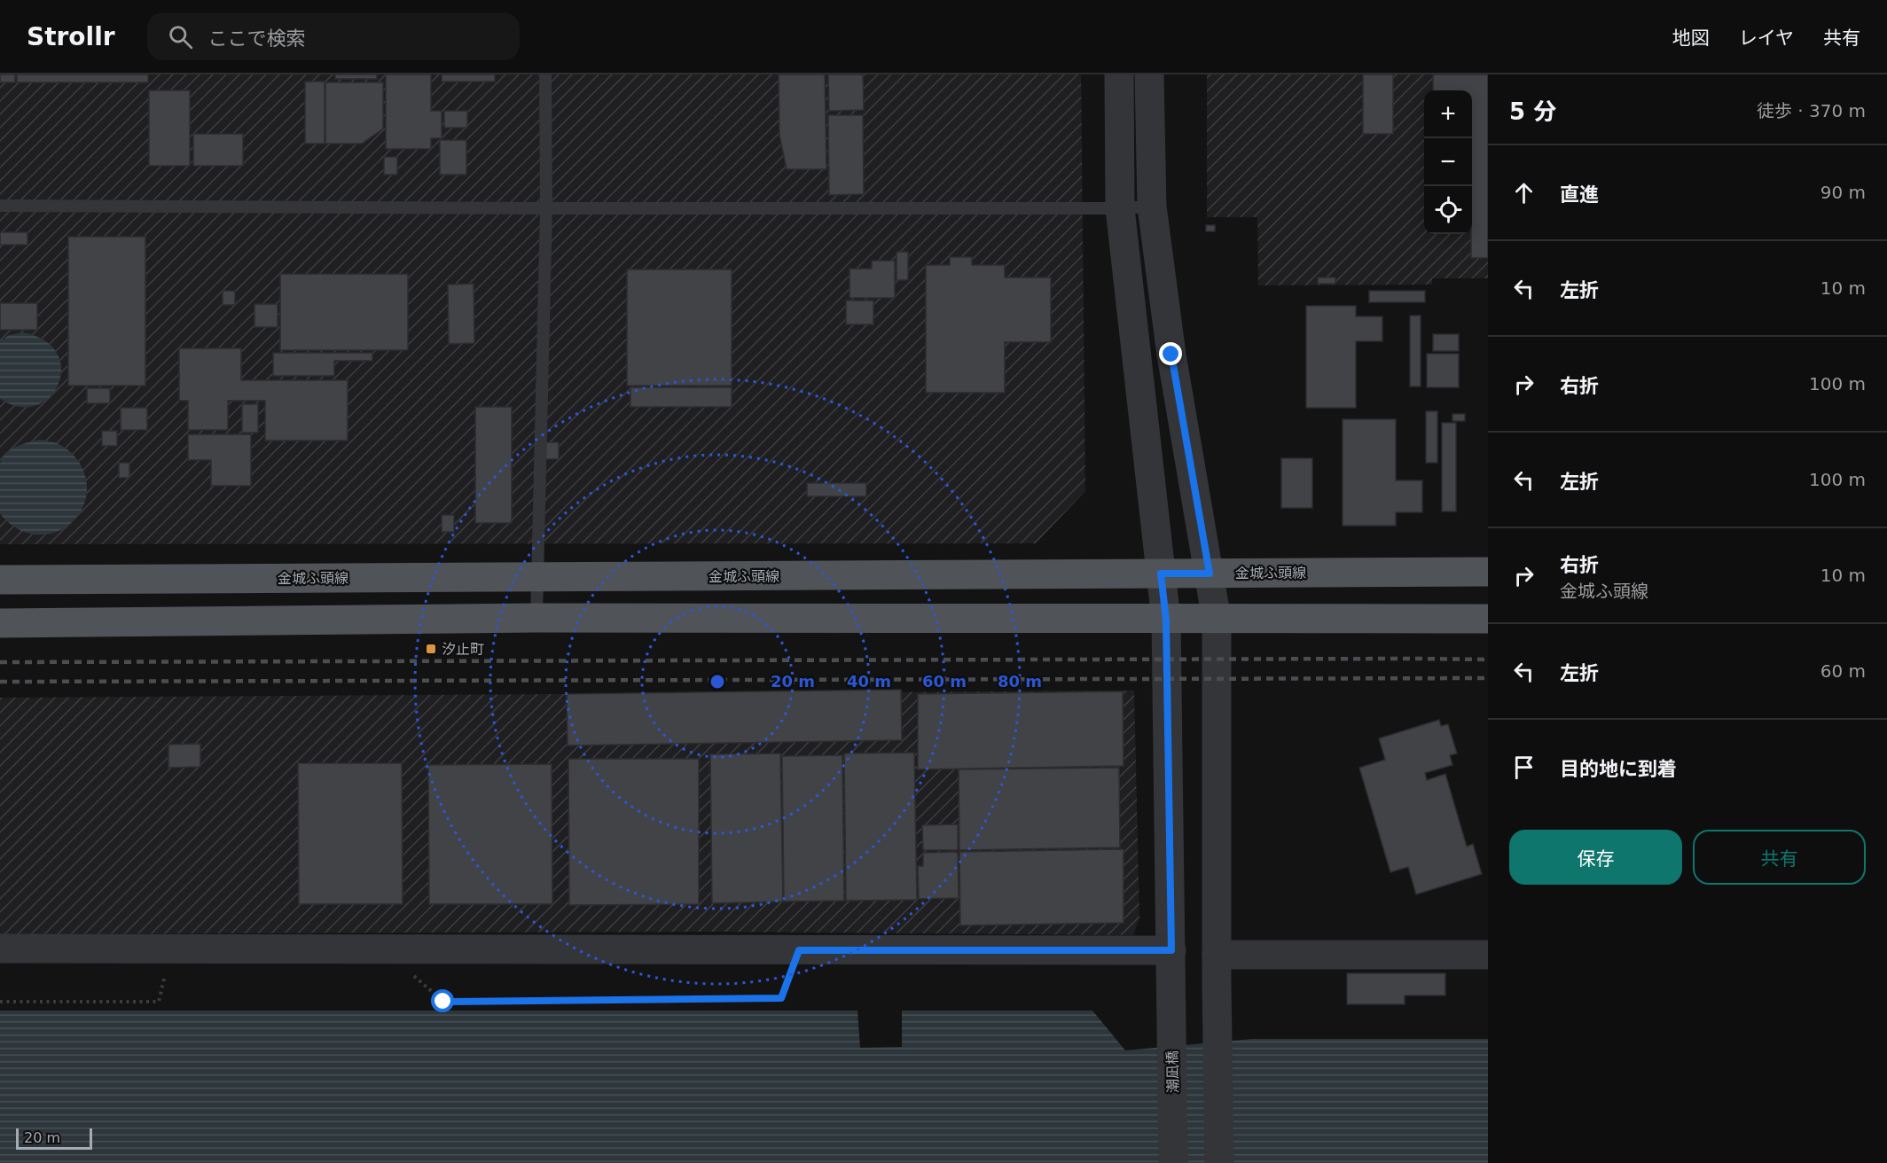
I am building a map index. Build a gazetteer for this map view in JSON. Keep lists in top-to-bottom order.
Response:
{
  "streets": {
    "main road": ["金城ふ頭線"],
    "street": ["潮凪橋"]
  },
  "crossings": [
    ["金城ふ頭線", "潮凪橋"]
  ],
  "places": {
    "transit": ["汐止町"]
  },
  "scale_bar": "20 m",
  "page": {
    "header": "Strollr",
    "search": "ここで検索",
    "nav": ["地図", "レイヤ", "共有"],
    "heading": ["5 分", "徒歩 · 370 m"],
    "map_buttons": ["+", "−"],
    "list": [
      ["直進", "90 m"],
      ["左折", "10 m"],
      ["右折", "100 m"],
      ["左折", "100 m"],
      ["右折", "金城ふ頭線", "10 m"],
      ["左折", "60 m"],
      "目的地に到着"
    ],
    "buttons": ["保存", "共有"],
    "scale": "20 m"
  },
  "rings": [
    "20 m",
    "40 m",
    "60 m",
    "80 m"
  ]
}
